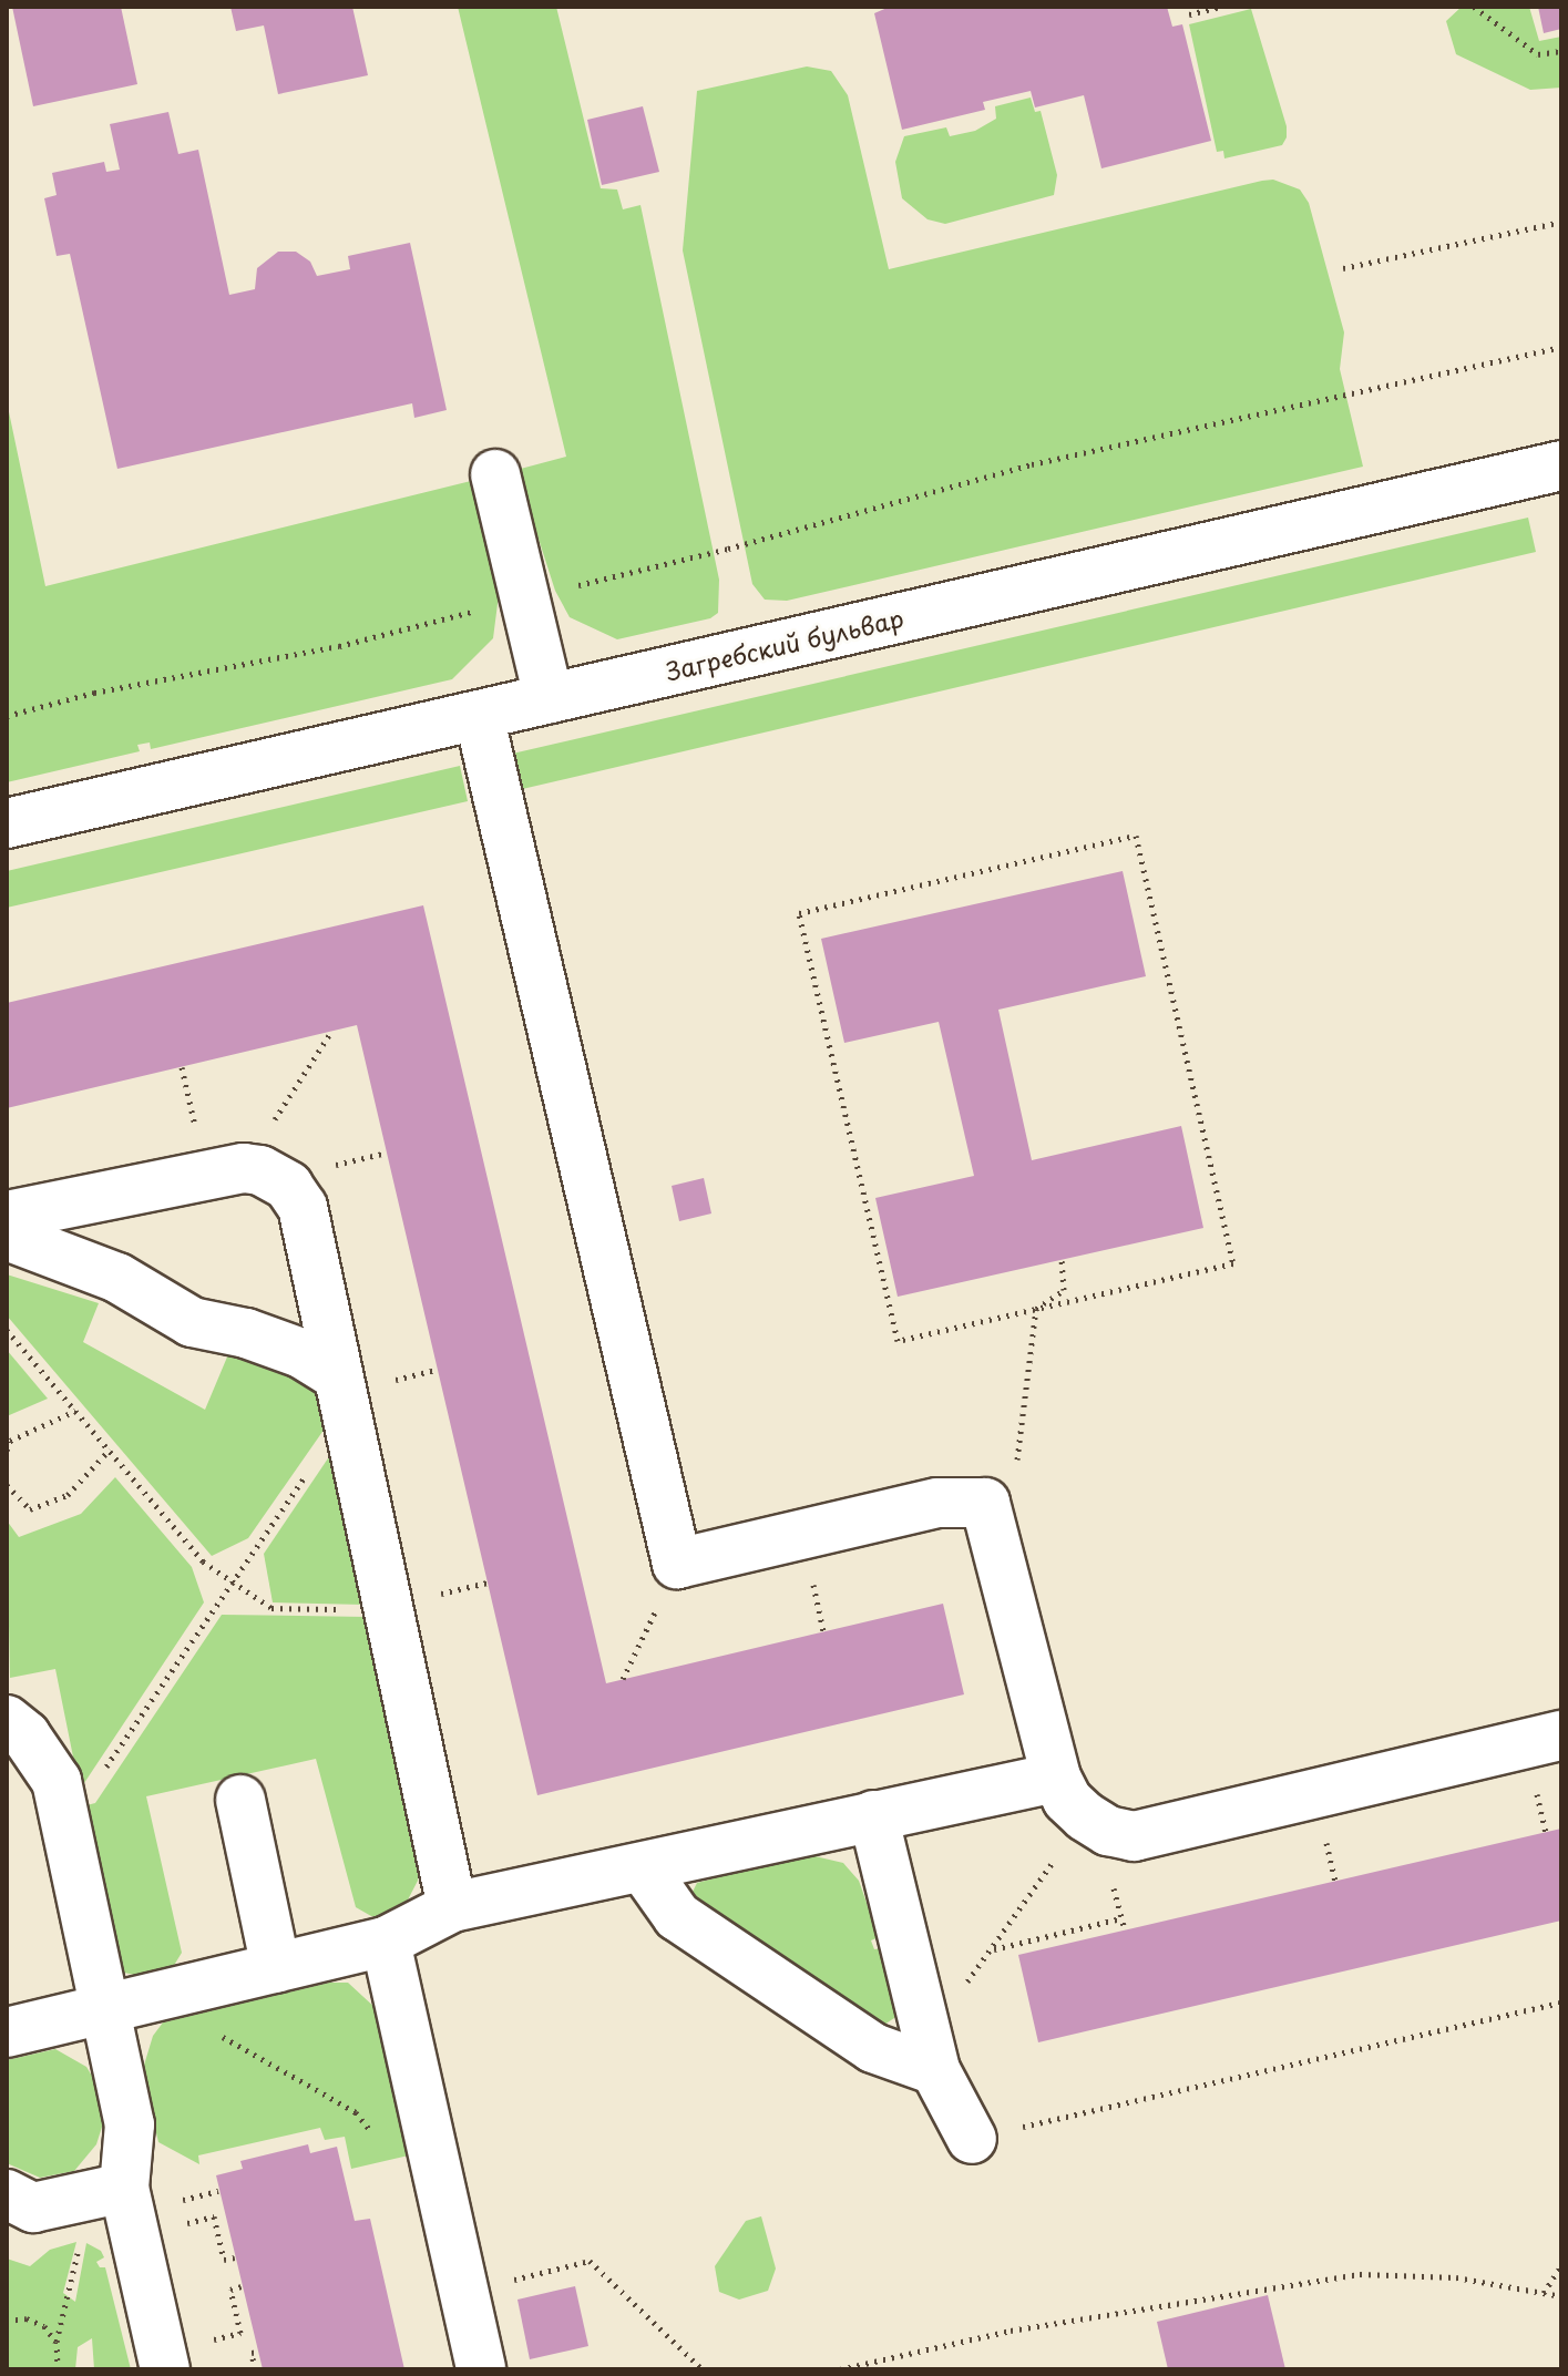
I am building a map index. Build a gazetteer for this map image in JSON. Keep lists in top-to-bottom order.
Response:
{
  "streets": {
    "street": ["Загребский бульвар"]
  }
}
